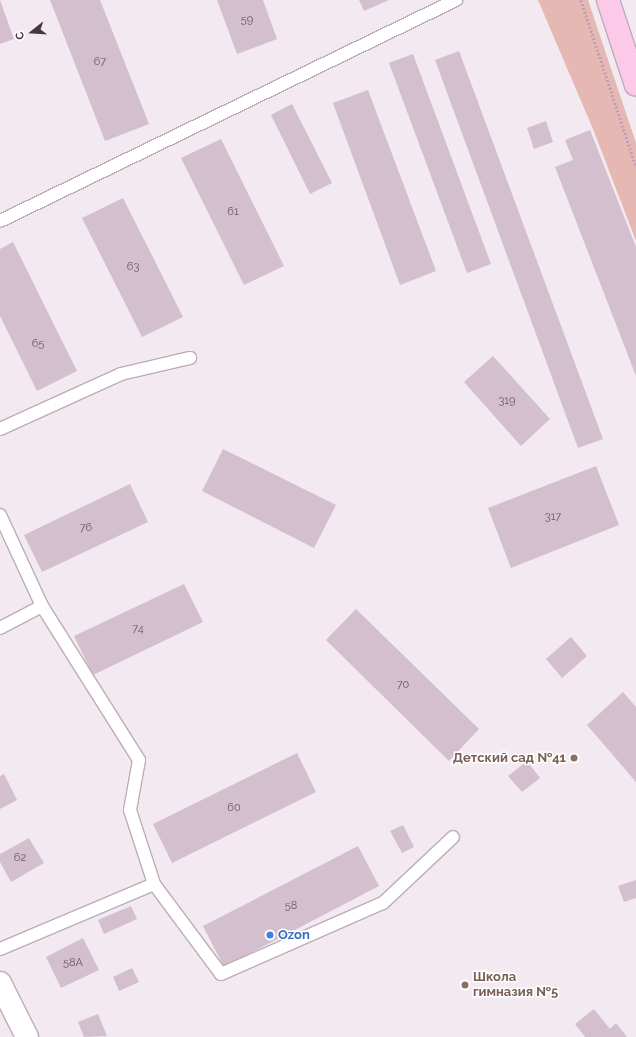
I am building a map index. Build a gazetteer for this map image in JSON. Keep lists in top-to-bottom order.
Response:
{
  "places": ["Детский сад №41", "Ozon", "Школа гимназия №5"],
  "house_numbers": [
    "59",
    "67",
    "61",
    "63",
    "65",
    "319",
    "317",
    "76",
    "74",
    "70",
    "60",
    "62",
    "58",
    "58А"
  ],
  "north": "left"
}
